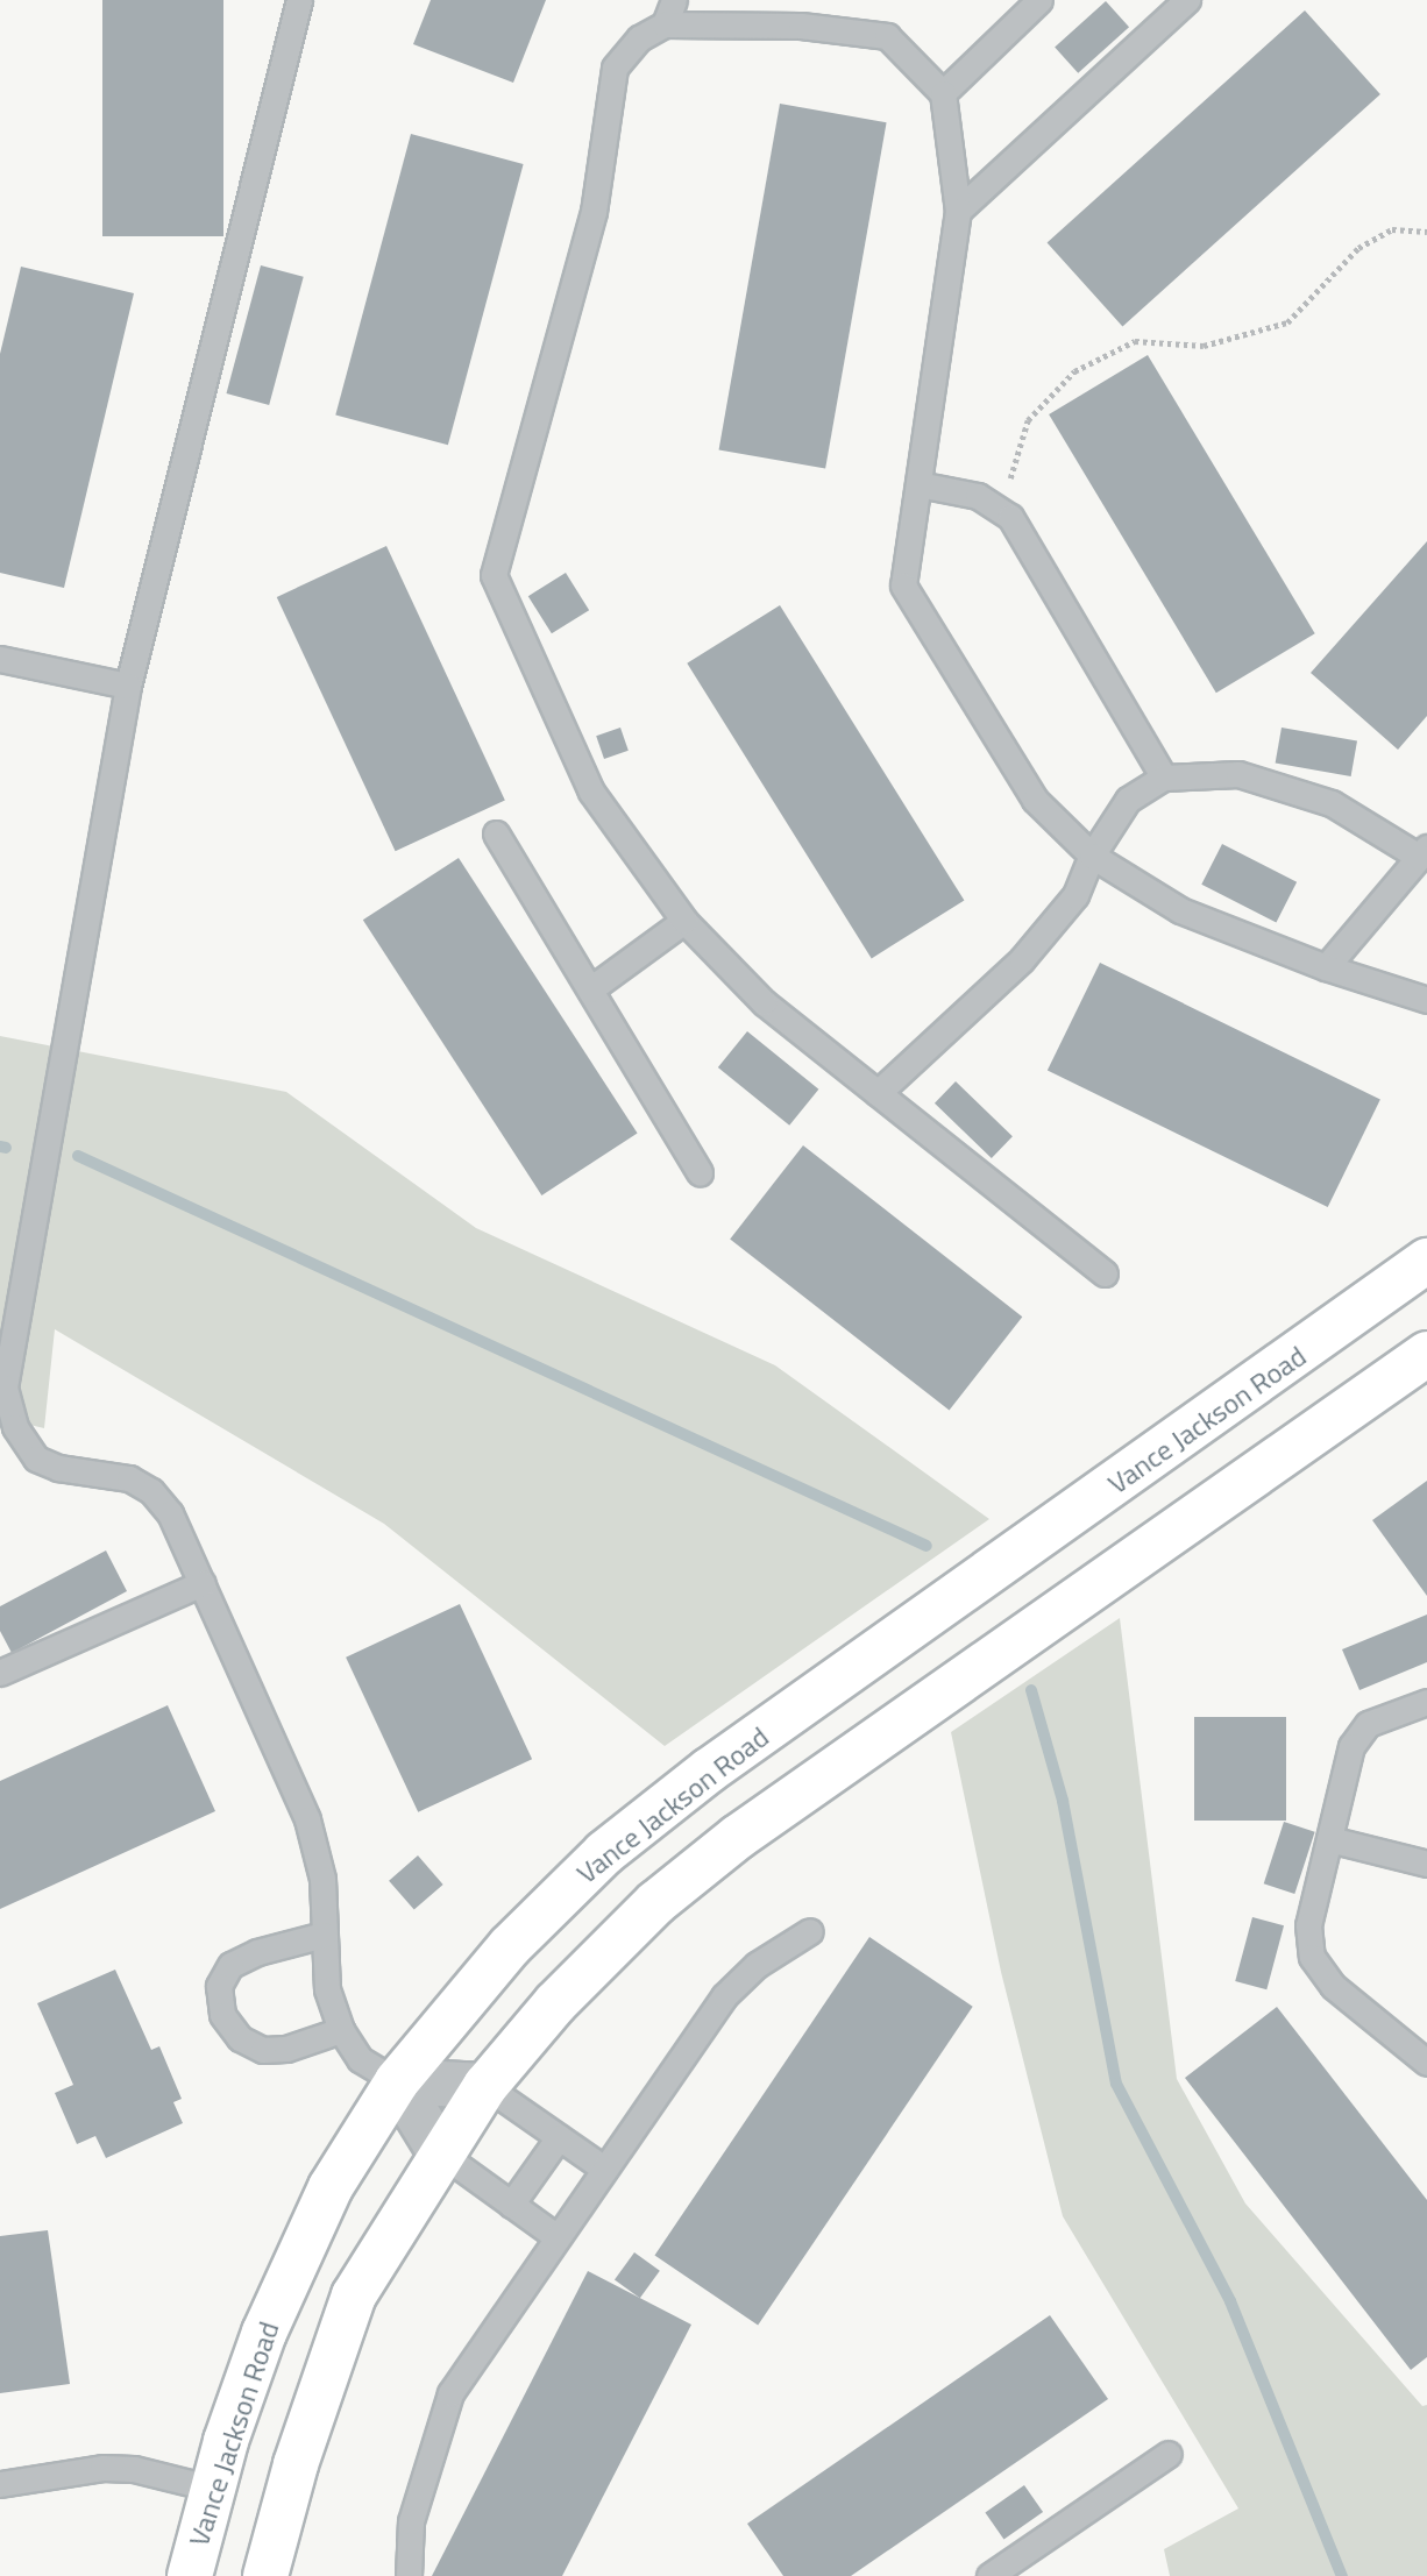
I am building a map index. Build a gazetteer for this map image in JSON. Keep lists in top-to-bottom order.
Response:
{
  "streets": {
    "main road": ["Vance Jackson Road"]
  }
}
